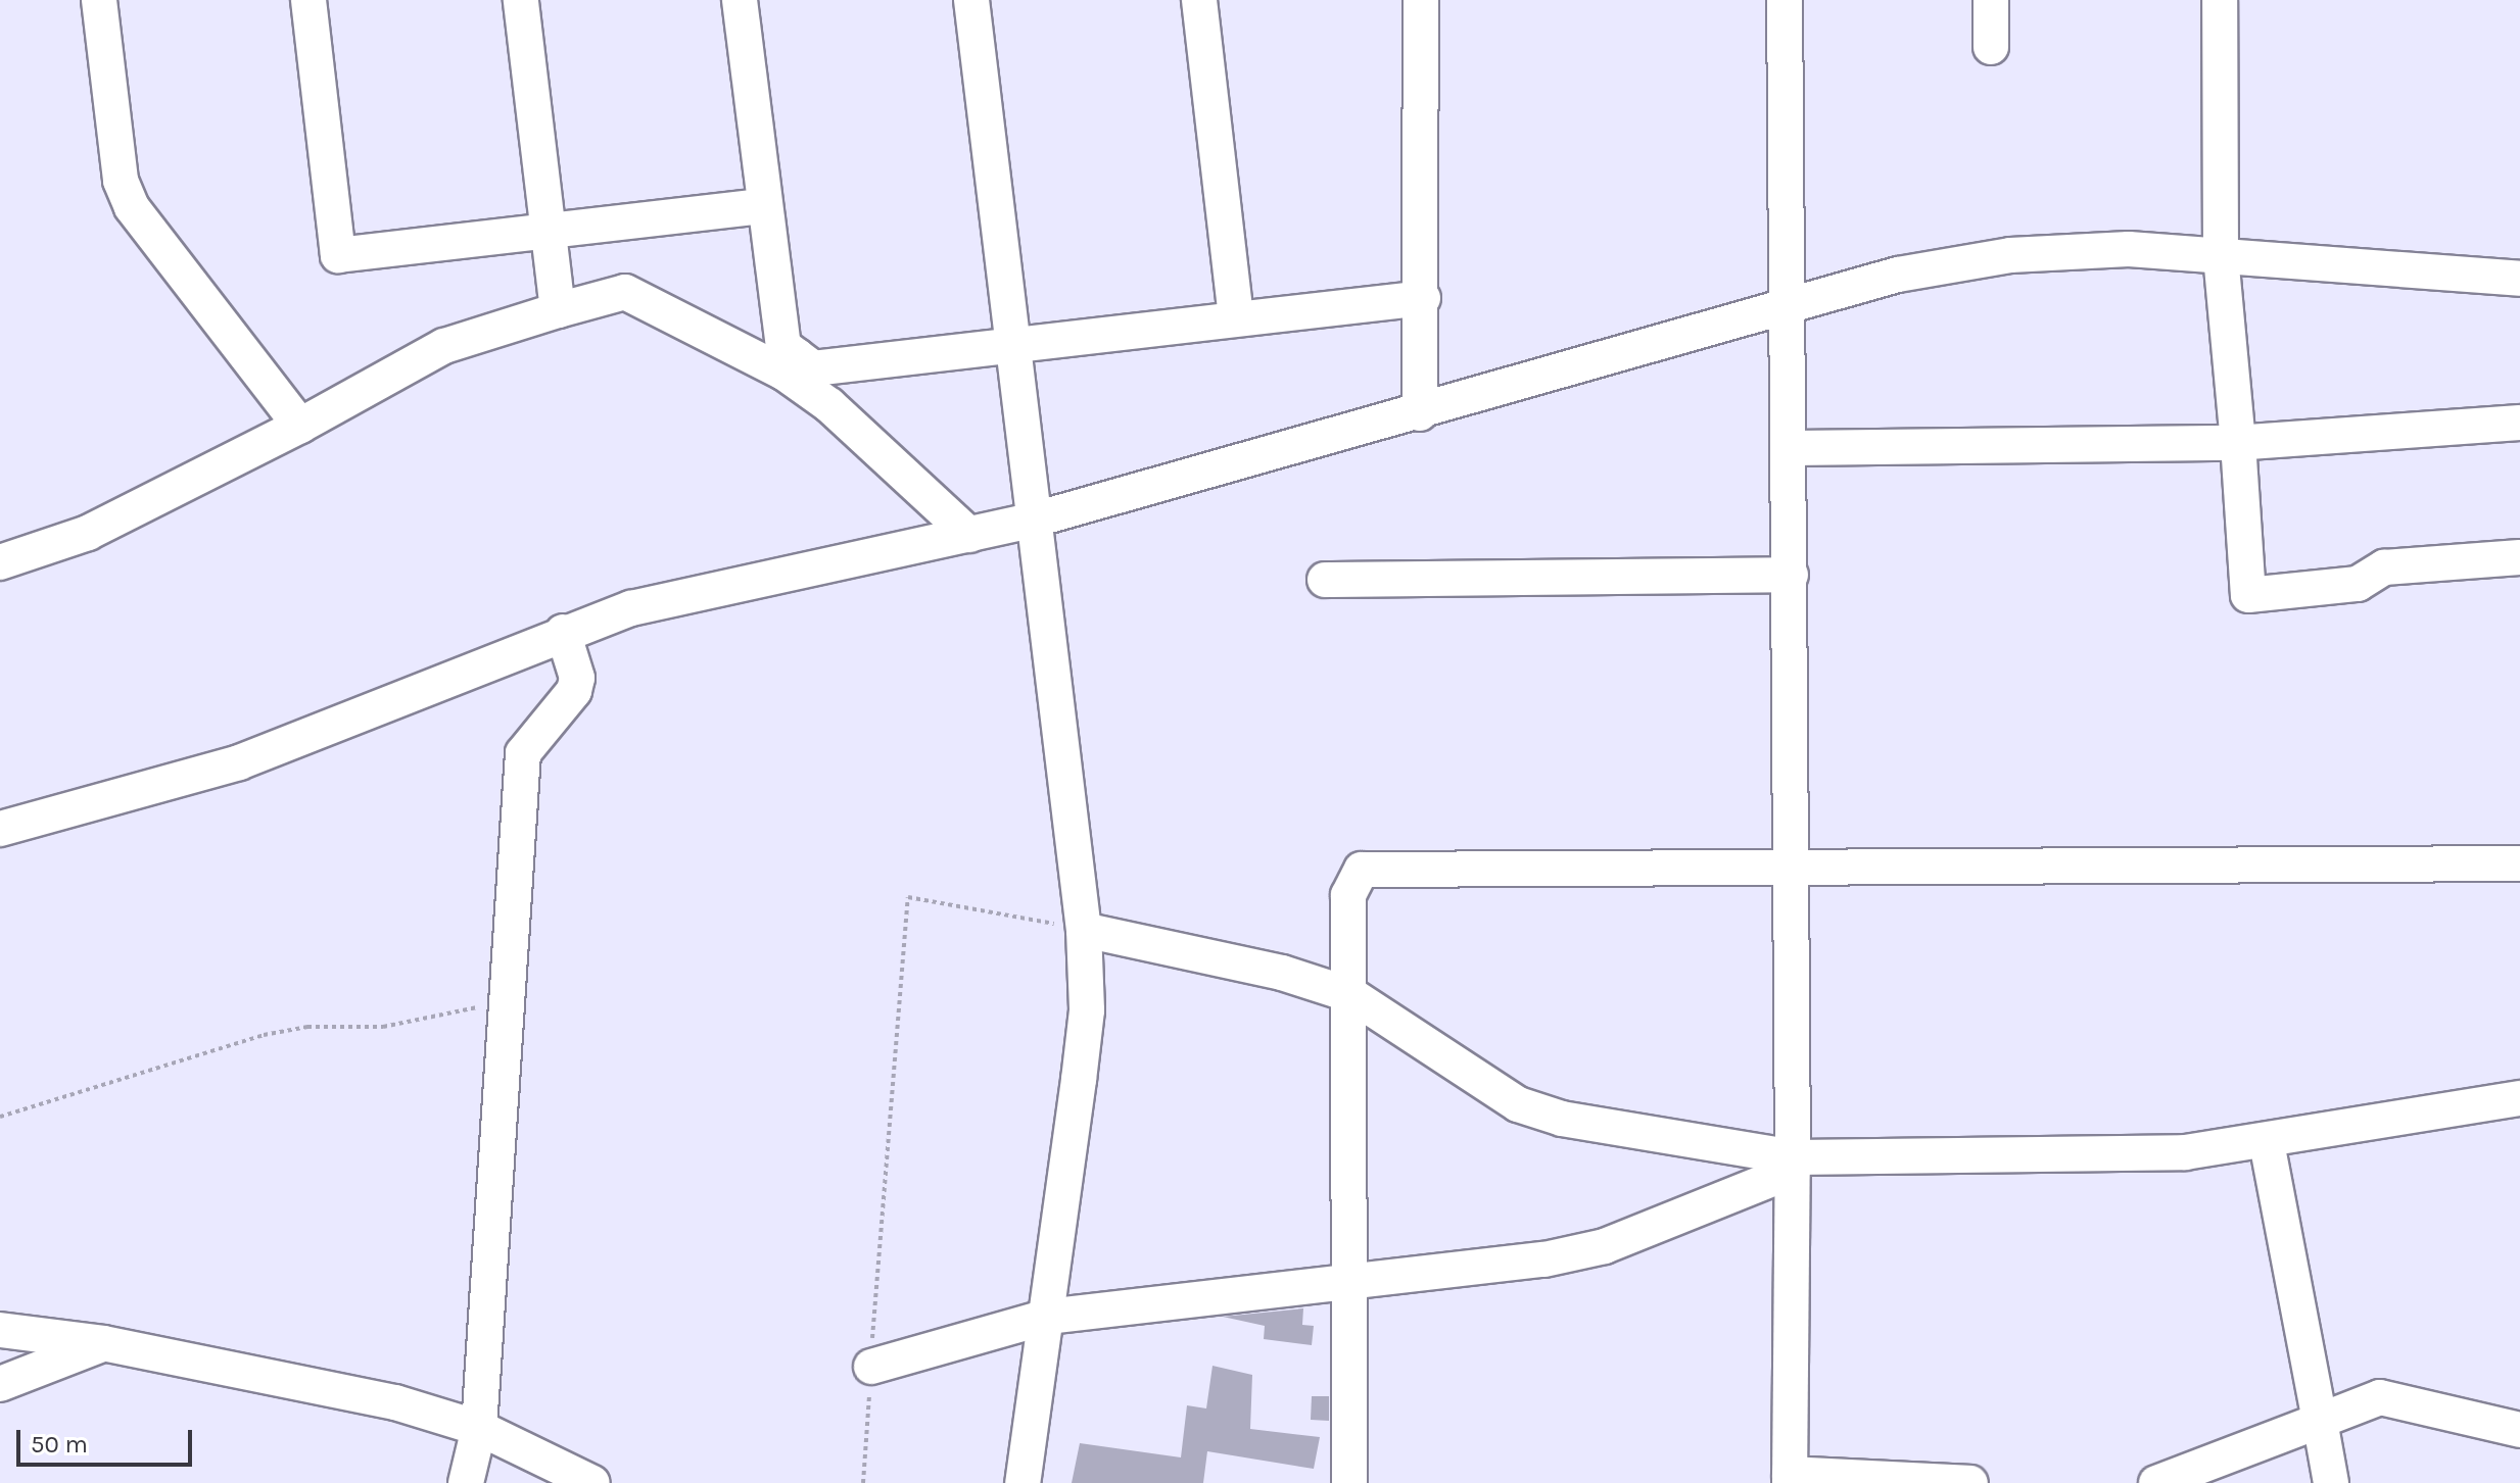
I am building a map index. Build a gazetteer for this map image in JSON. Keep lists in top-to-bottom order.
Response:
{
  "scale_bar": "50 m"
}
